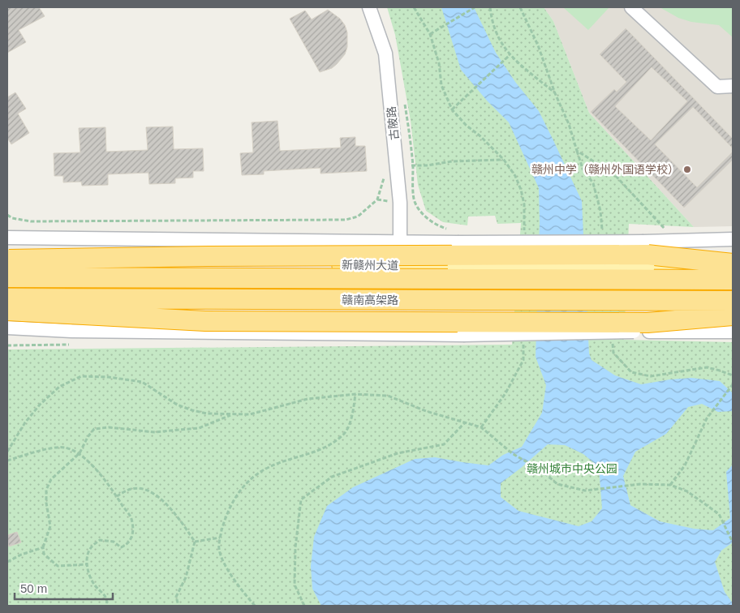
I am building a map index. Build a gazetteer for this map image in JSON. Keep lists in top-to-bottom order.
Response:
{
  "streets": {
    "highway": ["赣南高架路"],
    "main road": ["新赣州大道"],
    "street": ["古陂路"]
  },
  "crossings": [
    ["新赣州大道", "赣南高架路"]
  ],
  "parks": ["赣州城市中央公园"],
  "places": ["赣州中学（赣州外国语学校）"],
  "scale_bar": "50 m"
}
